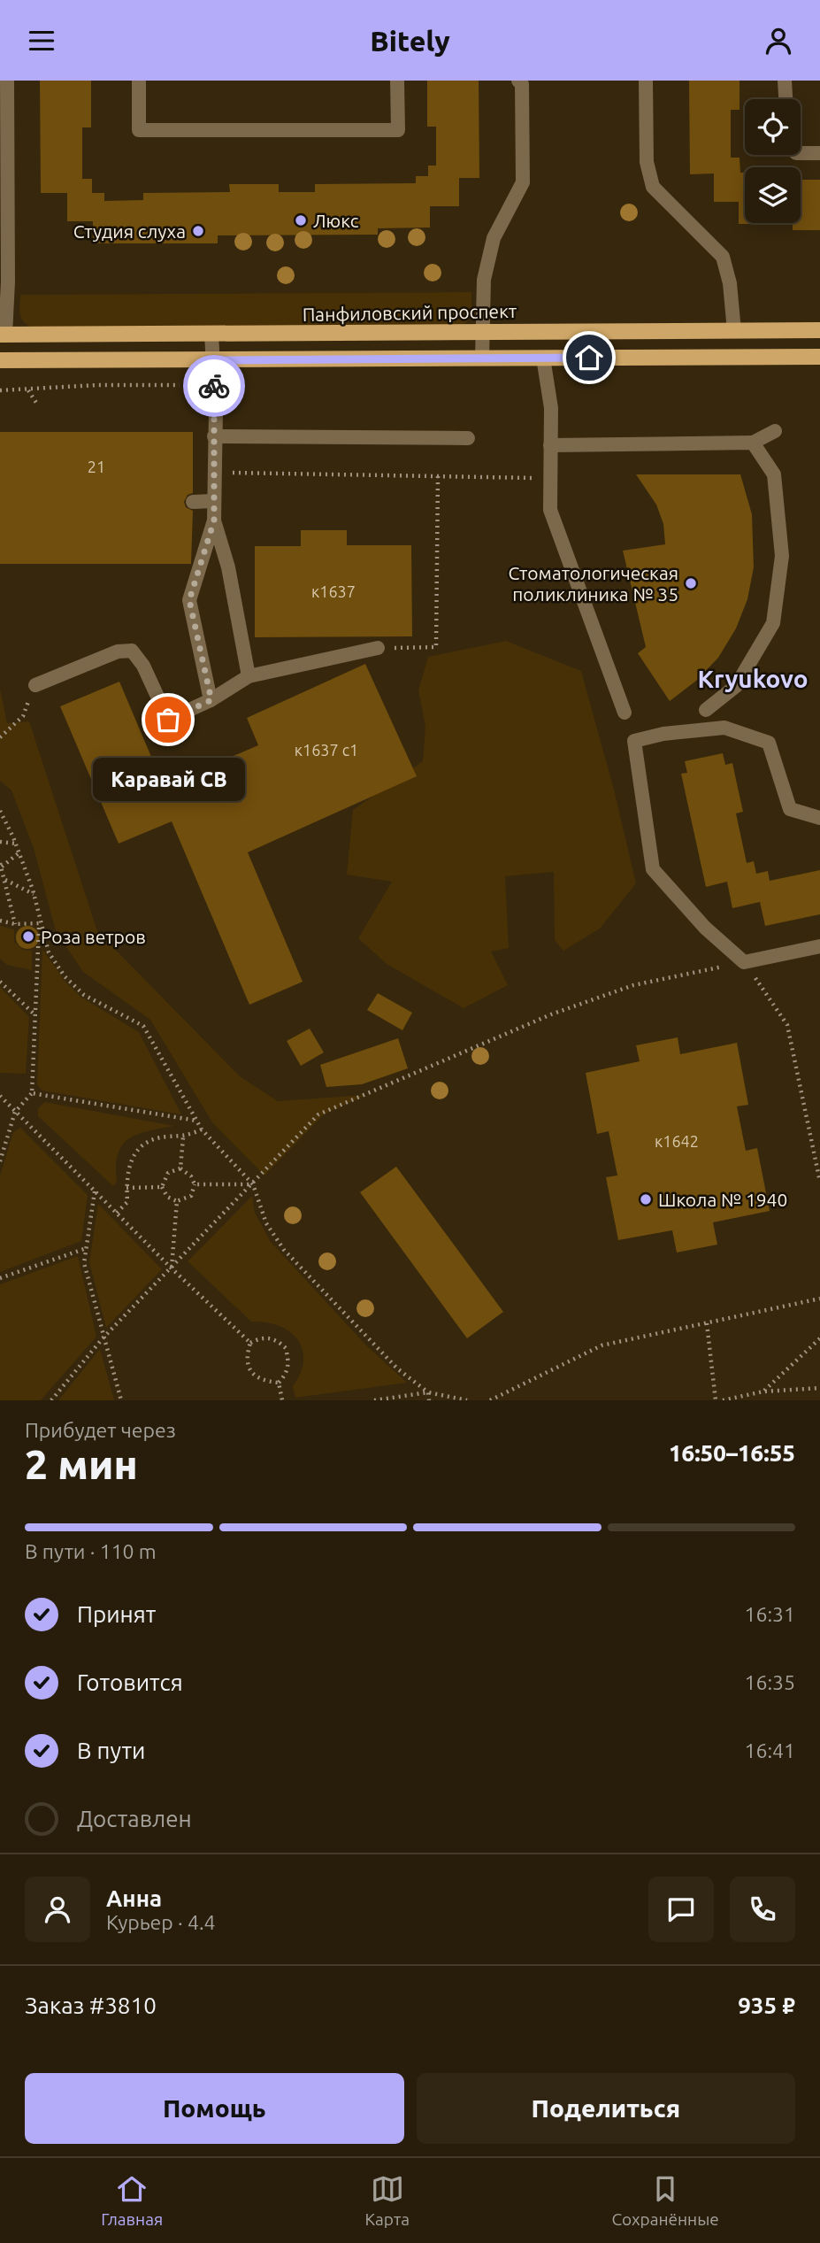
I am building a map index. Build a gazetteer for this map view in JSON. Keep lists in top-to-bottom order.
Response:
{
  "streets": {
    "main road": ["Панфиловский проспект"]
  },
  "districts": ["Kryukovo"],
  "places": [
    "Люкс",
    "Студия слуха",
    "Стоматологическая поликлиника № 35",
    "Каравай СВ",
    "Роза ветров",
    "Школа № 1940"
  ],
  "house_numbers": [
    "21",
    "к1637",
    "к1637 с1",
    "к1642"
  ],
  "page": {
    "header": "Bitely",
    "bubble": "Каравай СВ",
    "heading": ["2 мин", "Прибудет через", "16:50–16:55"],
    "panel": [
      "Анна",
      "Курьер · 4.4",
      "Заказ #3810",
      "935 ₽"
    ],
    "bar": "В пути · 110 m",
    "list": [
      ["Принят", "16:31"],
      ["Готовится", "16:35"],
      ["В пути", "16:41"],
      "Доставлен"
    ],
    "buttons": ["Помощь", "Поделиться"],
    "tabs": ["Главная", "Карта", "Сохранённые"]
  }
}
